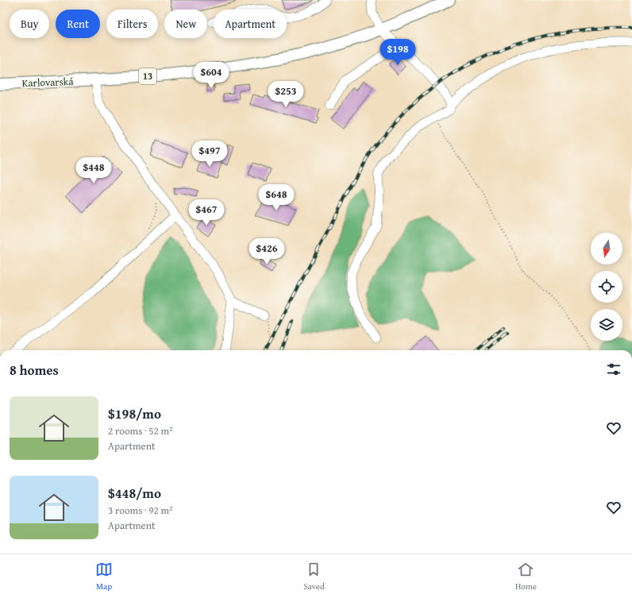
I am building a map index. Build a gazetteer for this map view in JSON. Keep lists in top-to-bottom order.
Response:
{
  "streets": {
    "main road": ["13", "Karlovarská"]
  },
  "crossings": [
    ["13", "Karlovarská"]
  ],
  "north": "bottom",
  "page": {
    "chip": [
      "Buy",
      "Rent",
      "Filters",
      "New",
      "Apartment"
    ],
    "price": [
      "$198",
      "$604",
      "$253",
      "$497",
      "$448",
      "$648",
      "$467",
      "$426"
    ],
    "heading": "8 homes",
    "list": [
      {
        "name": "$198/mo",
        "note": "2 rooms · 52 m² · Apartment"
      },
      {
        "name": "$448/mo",
        "note": "3 rooms · 92 m² · Apartment"
      }
    ],
    "tabs": ["Map", "Saved", "Home"]
  }
}
